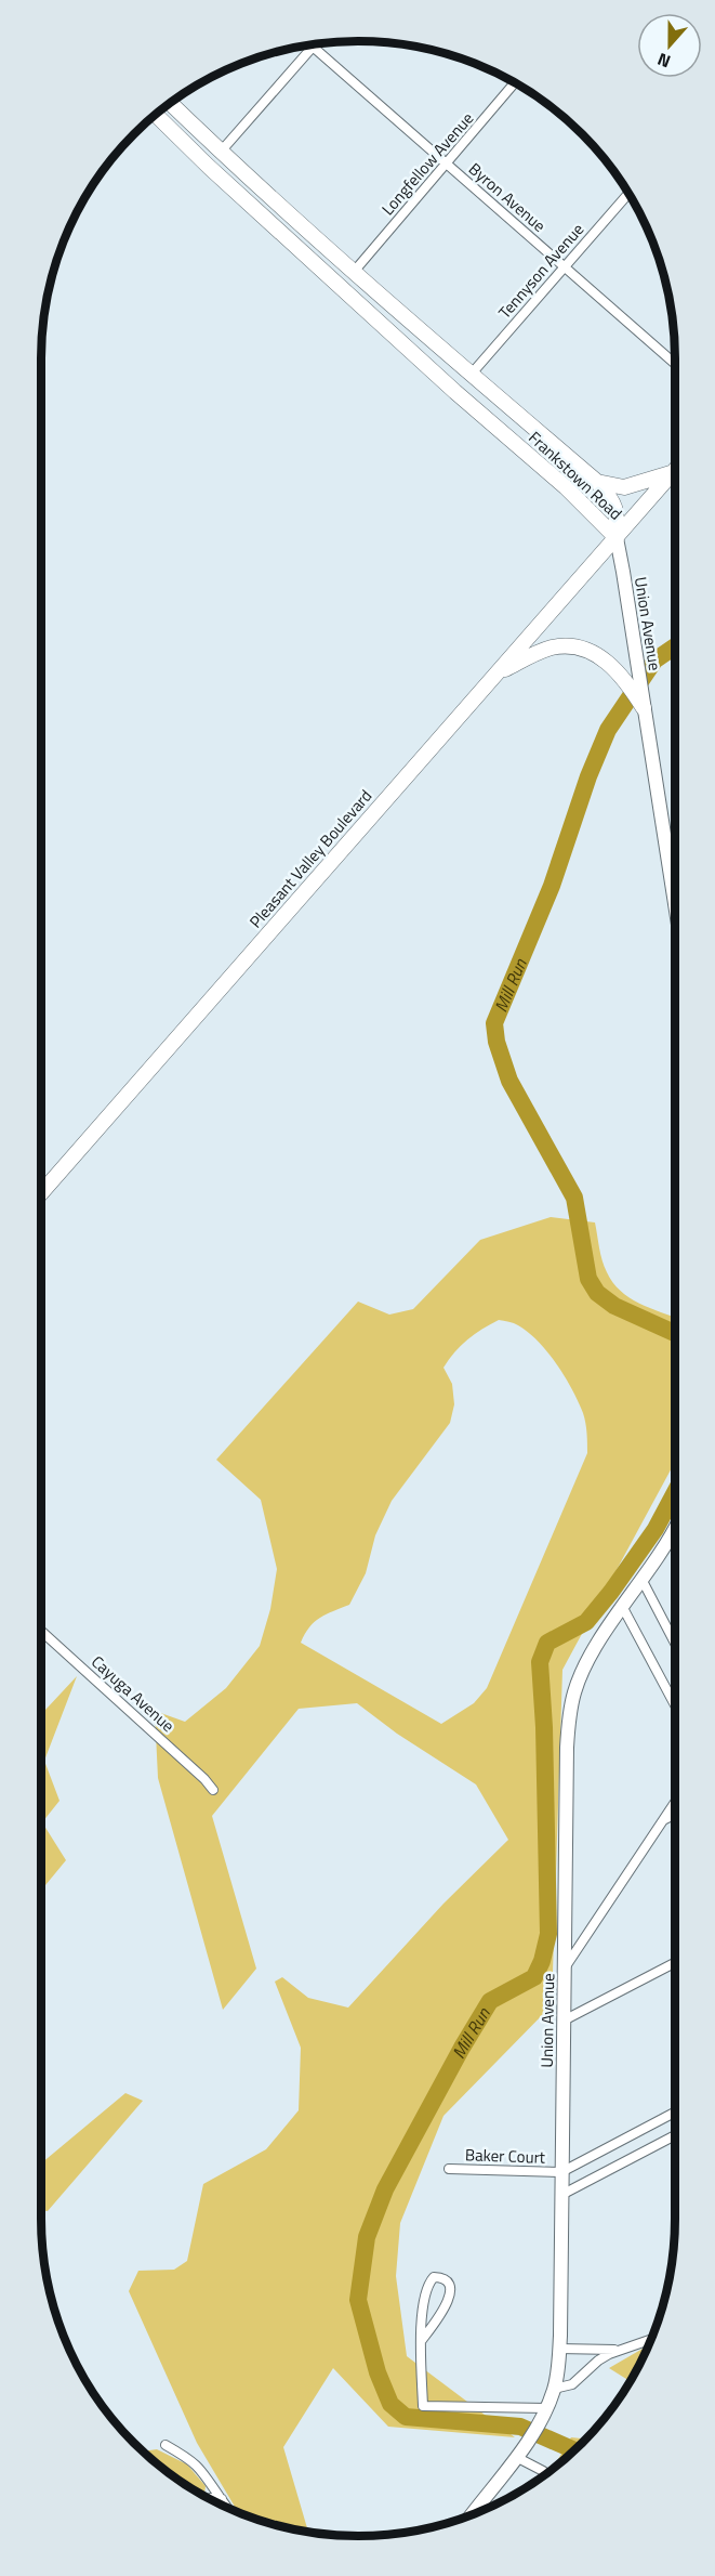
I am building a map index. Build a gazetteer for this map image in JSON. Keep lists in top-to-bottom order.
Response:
{
  "streets": {
    "main road": ["Frankstown Road", "Union Avenue", "Pleasant Valley Boulevard"],
    "street": [
      "Longfellow Avenue",
      "Byron Avenue",
      "Tennyson Avenue",
      "Cayuga Avenue",
      "Baker Court"
    ]
  },
  "crossings": [
    ["Longfellow Avenue", "Byron Avenue"],
    ["Longfellow Avenue", "Frankstown Road"],
    ["Byron Avenue", "Tennyson Avenue"],
    ["Tennyson Avenue", "Frankstown Road"],
    ["Frankstown Road", "Union Avenue"],
    ["Frankstown Road", "Pleasant Valley Boulevard"],
    ["Union Avenue", "Pleasant Valley Boulevard"],
    ["Union Avenue", "Baker Court"]
  ],
  "water": ["Mill Run"],
  "north": "bottom"
}
